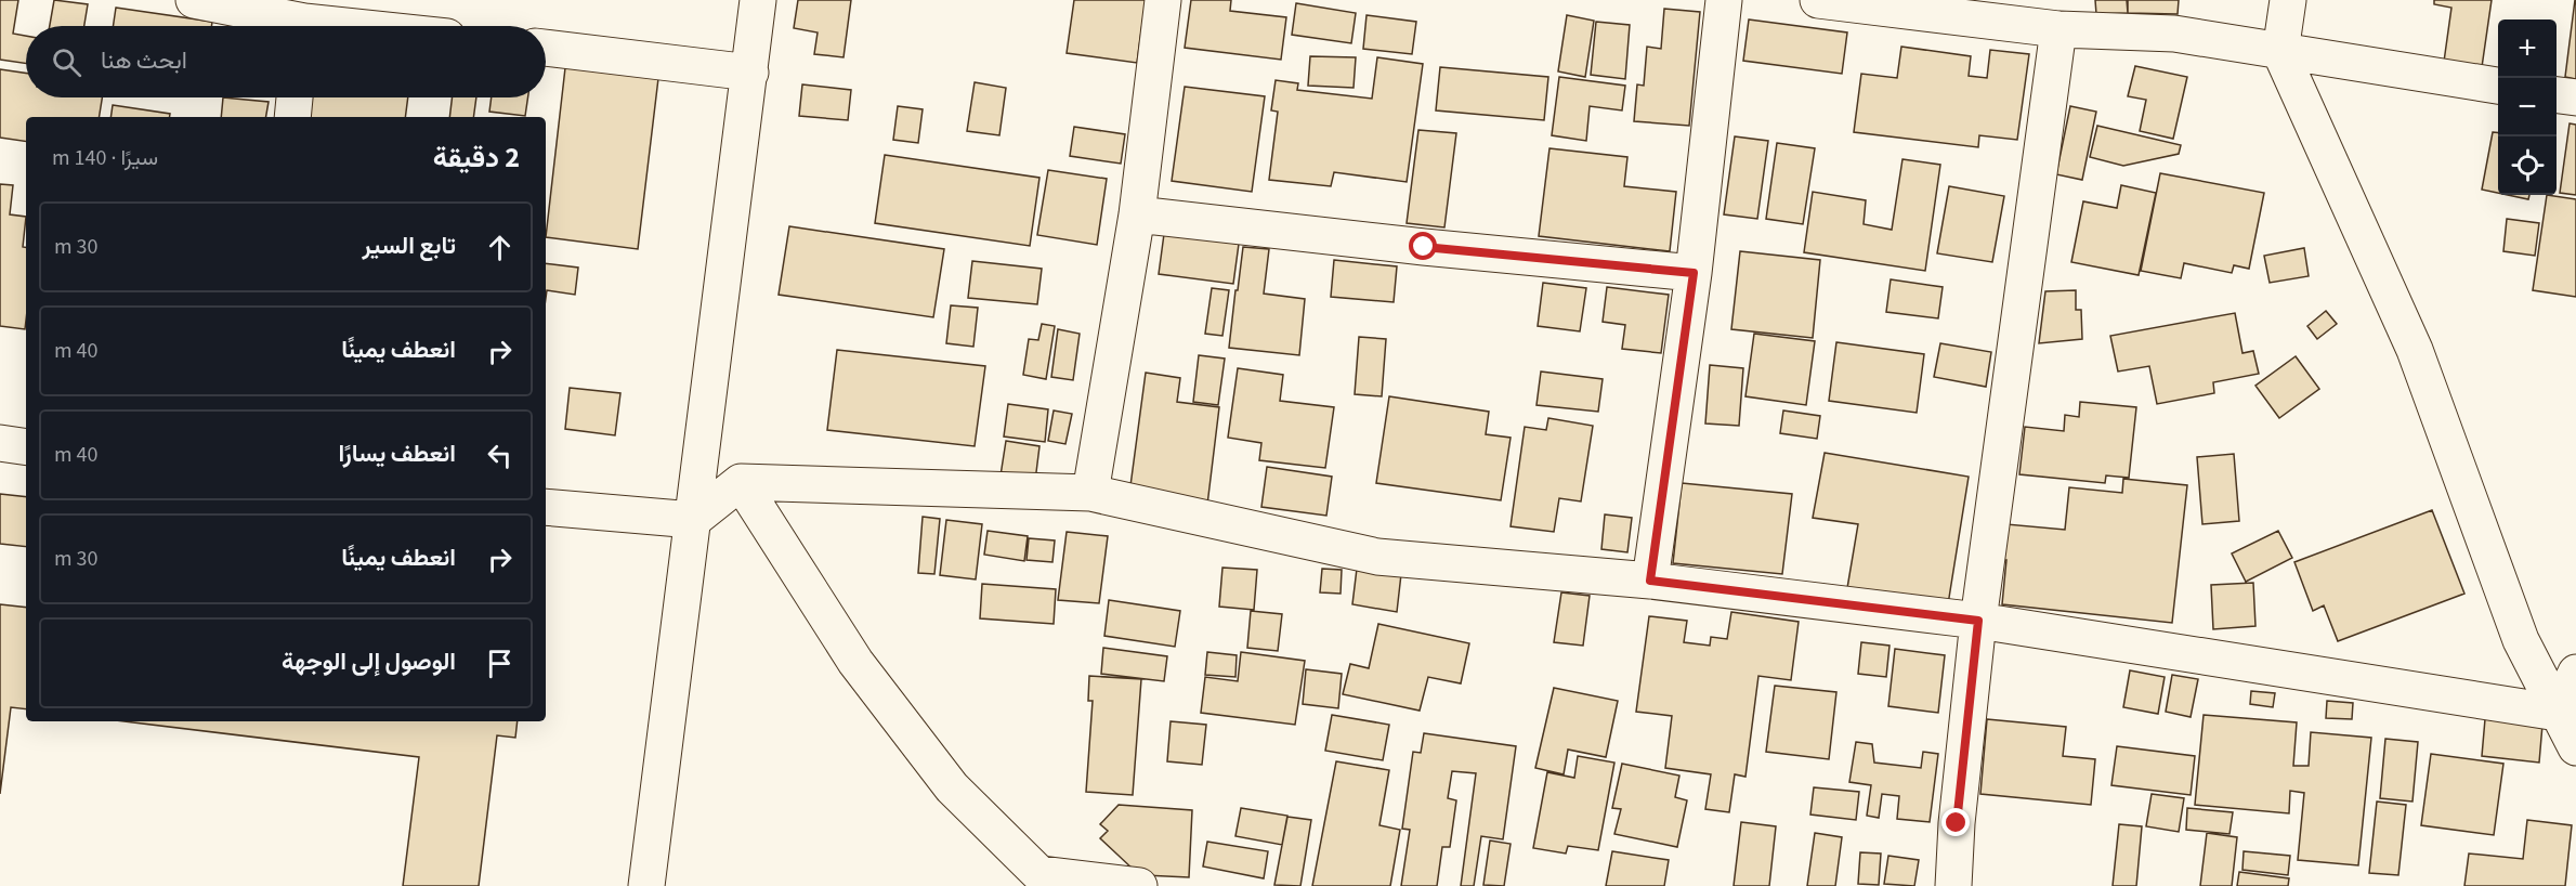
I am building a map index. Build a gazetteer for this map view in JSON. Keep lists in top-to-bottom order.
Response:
{
  "page": {
    "map_buttons": ["+", "−"],
    "search": "ابحث هنا",
    "heading": ["2 دقيقة", "سيرًا · 140 m"],
    "list": [
      ["تابع السير", "30 m"],
      ["انعطف يمينًا", "40 m"],
      ["انعطف يسارًا", "40 m"],
      ["انعطف يمينًا", "30 m"],
      "الوصول إلى الوجهة"
    ]
  }
}
